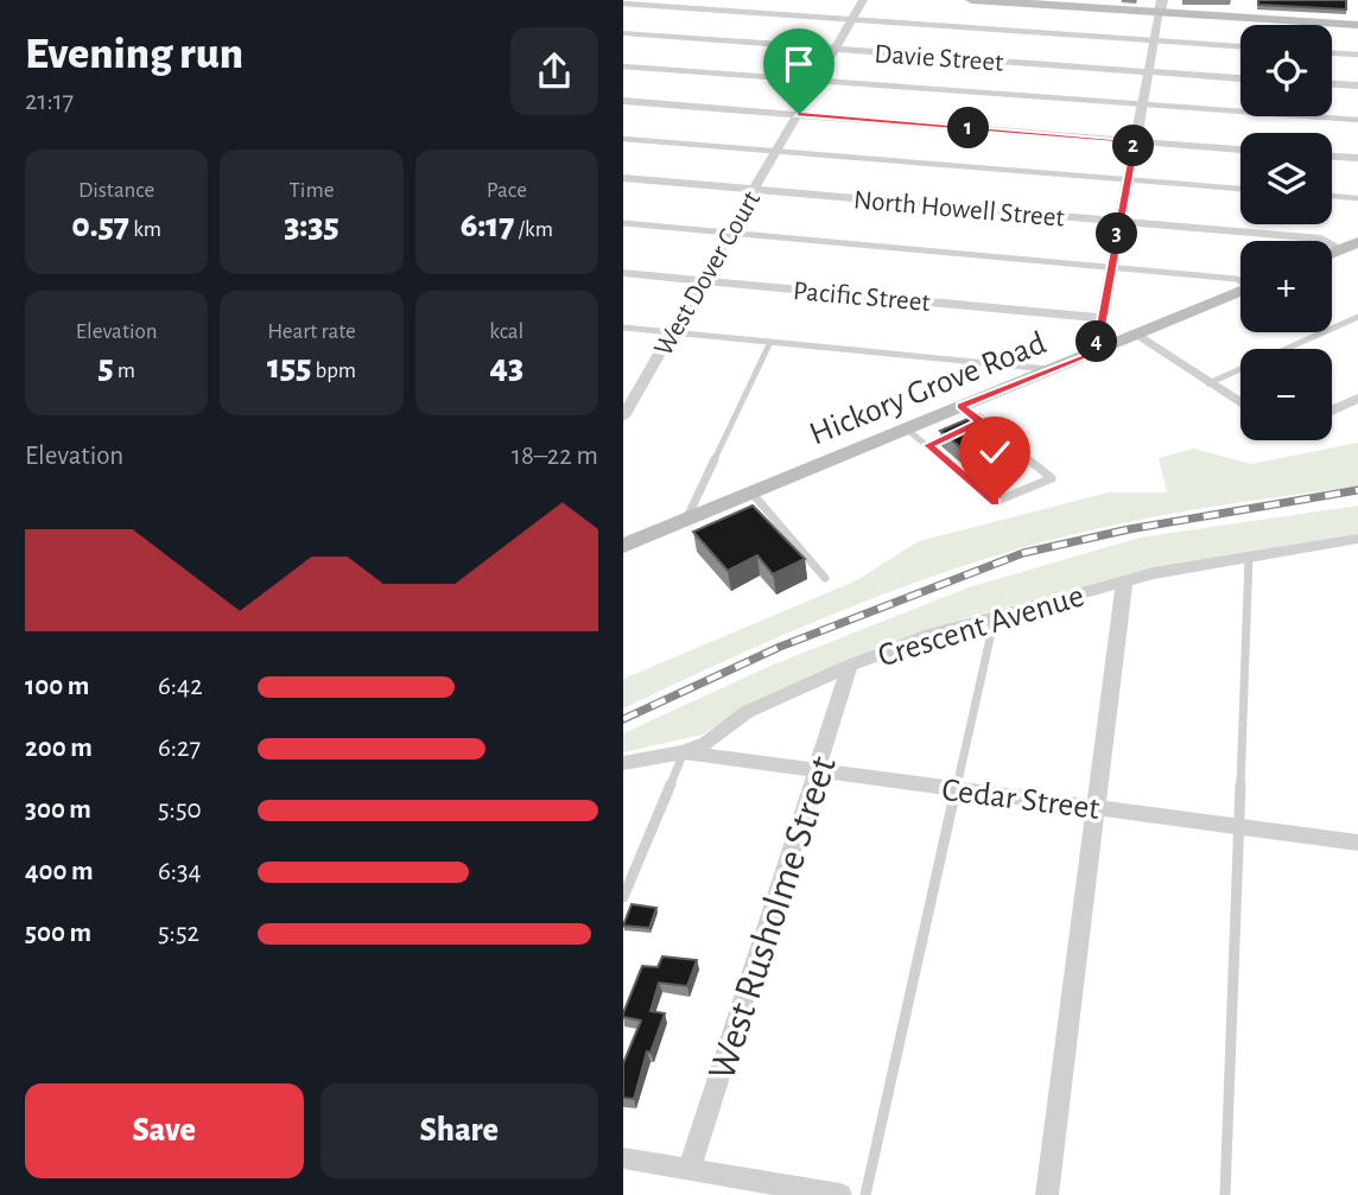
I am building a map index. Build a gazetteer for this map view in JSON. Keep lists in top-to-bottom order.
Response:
{
  "streets": {
    "main road": ["Hickory Grove Road"],
    "street": [
      "Davie Street",
      "North Howell Street",
      "West Dover Court",
      "Pacific Street",
      "Crescent Avenue",
      "Cedar Street",
      "West Rusholme Street"
    ]
  },
  "crossings": [
    ["Davie Street", "West Dover Court"],
    ["North Howell Street", "West Dover Court"],
    ["West Dover Court", "Pacific Street"],
    ["Crescent Avenue", "Cedar Street"],
    ["Crescent Avenue", "West Rusholme Street"],
    ["Cedar Street", "West Rusholme Street"]
  ],
  "page": {
    "heading": ["Evening run", "21:17"],
    "map_buttons": ["+", "−"],
    "pins": [
      "1",
      "2",
      "3",
      "4"
    ],
    "stats": [
      ["Distance", "0.57 km"],
      ["Time", "3:35"],
      ["Pace", "6:17 /km"],
      ["Elevation", "5 m"],
      ["Heart rate", "155 bpm"],
      ["kcal", "43"]
    ],
    "chart": ["Elevation", "18–22 m"],
    "list": [
      {
        "name": "100 m",
        "note": "6:42"
      },
      {
        "name": "200 m",
        "note": "6:27"
      },
      {
        "name": "300 m",
        "note": "5:50"
      },
      {
        "name": "400 m",
        "note": "6:34"
      },
      {
        "name": "500 m",
        "note": "5:52"
      }
    ],
    "buttons": ["Save", "Share"]
  }
}
